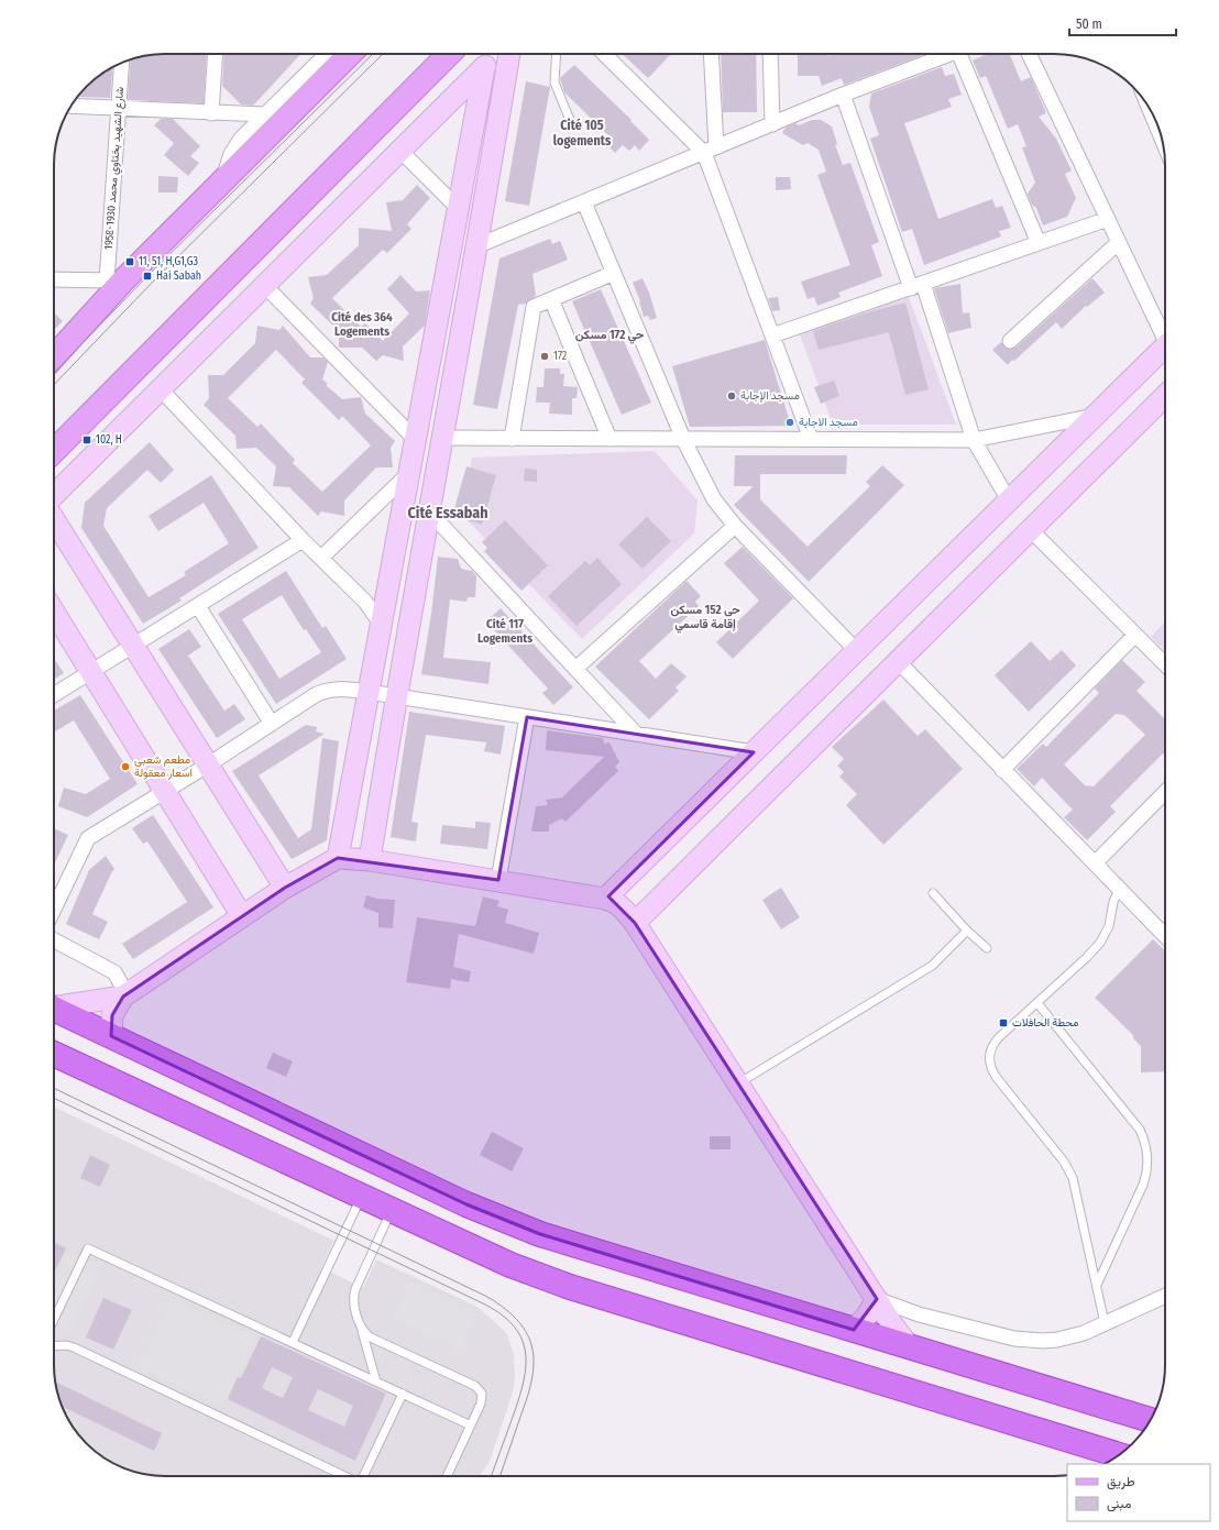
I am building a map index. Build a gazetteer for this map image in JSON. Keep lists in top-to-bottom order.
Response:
{
  "streets": {
    "street": ["شارع الشهيد بختاوي محمد 1930-1958"]
  },
  "districts": [
    "Cité 105 logements",
    "Cité des 364 Logements",
    "حي 172 مسكن",
    "Cité Essabah",
    "حي 152 مسكن إقامة قاسمي",
    "Cité 117 Logements"
  ],
  "places": {
    "transit": [
      "11, 51, H,G1,G3",
      "Hai Sabah",
      "102, H",
      "محطة الحافلات"
    ],
    "other": [
      "172",
      "مسجد الإجابة",
      "مسجد الاجابة",
      "مطعم شعبي اسعار معقولة"
    ]
  },
  "legend": ["طريق", "مبنى"],
  "scale_bar": "50 m"
}
